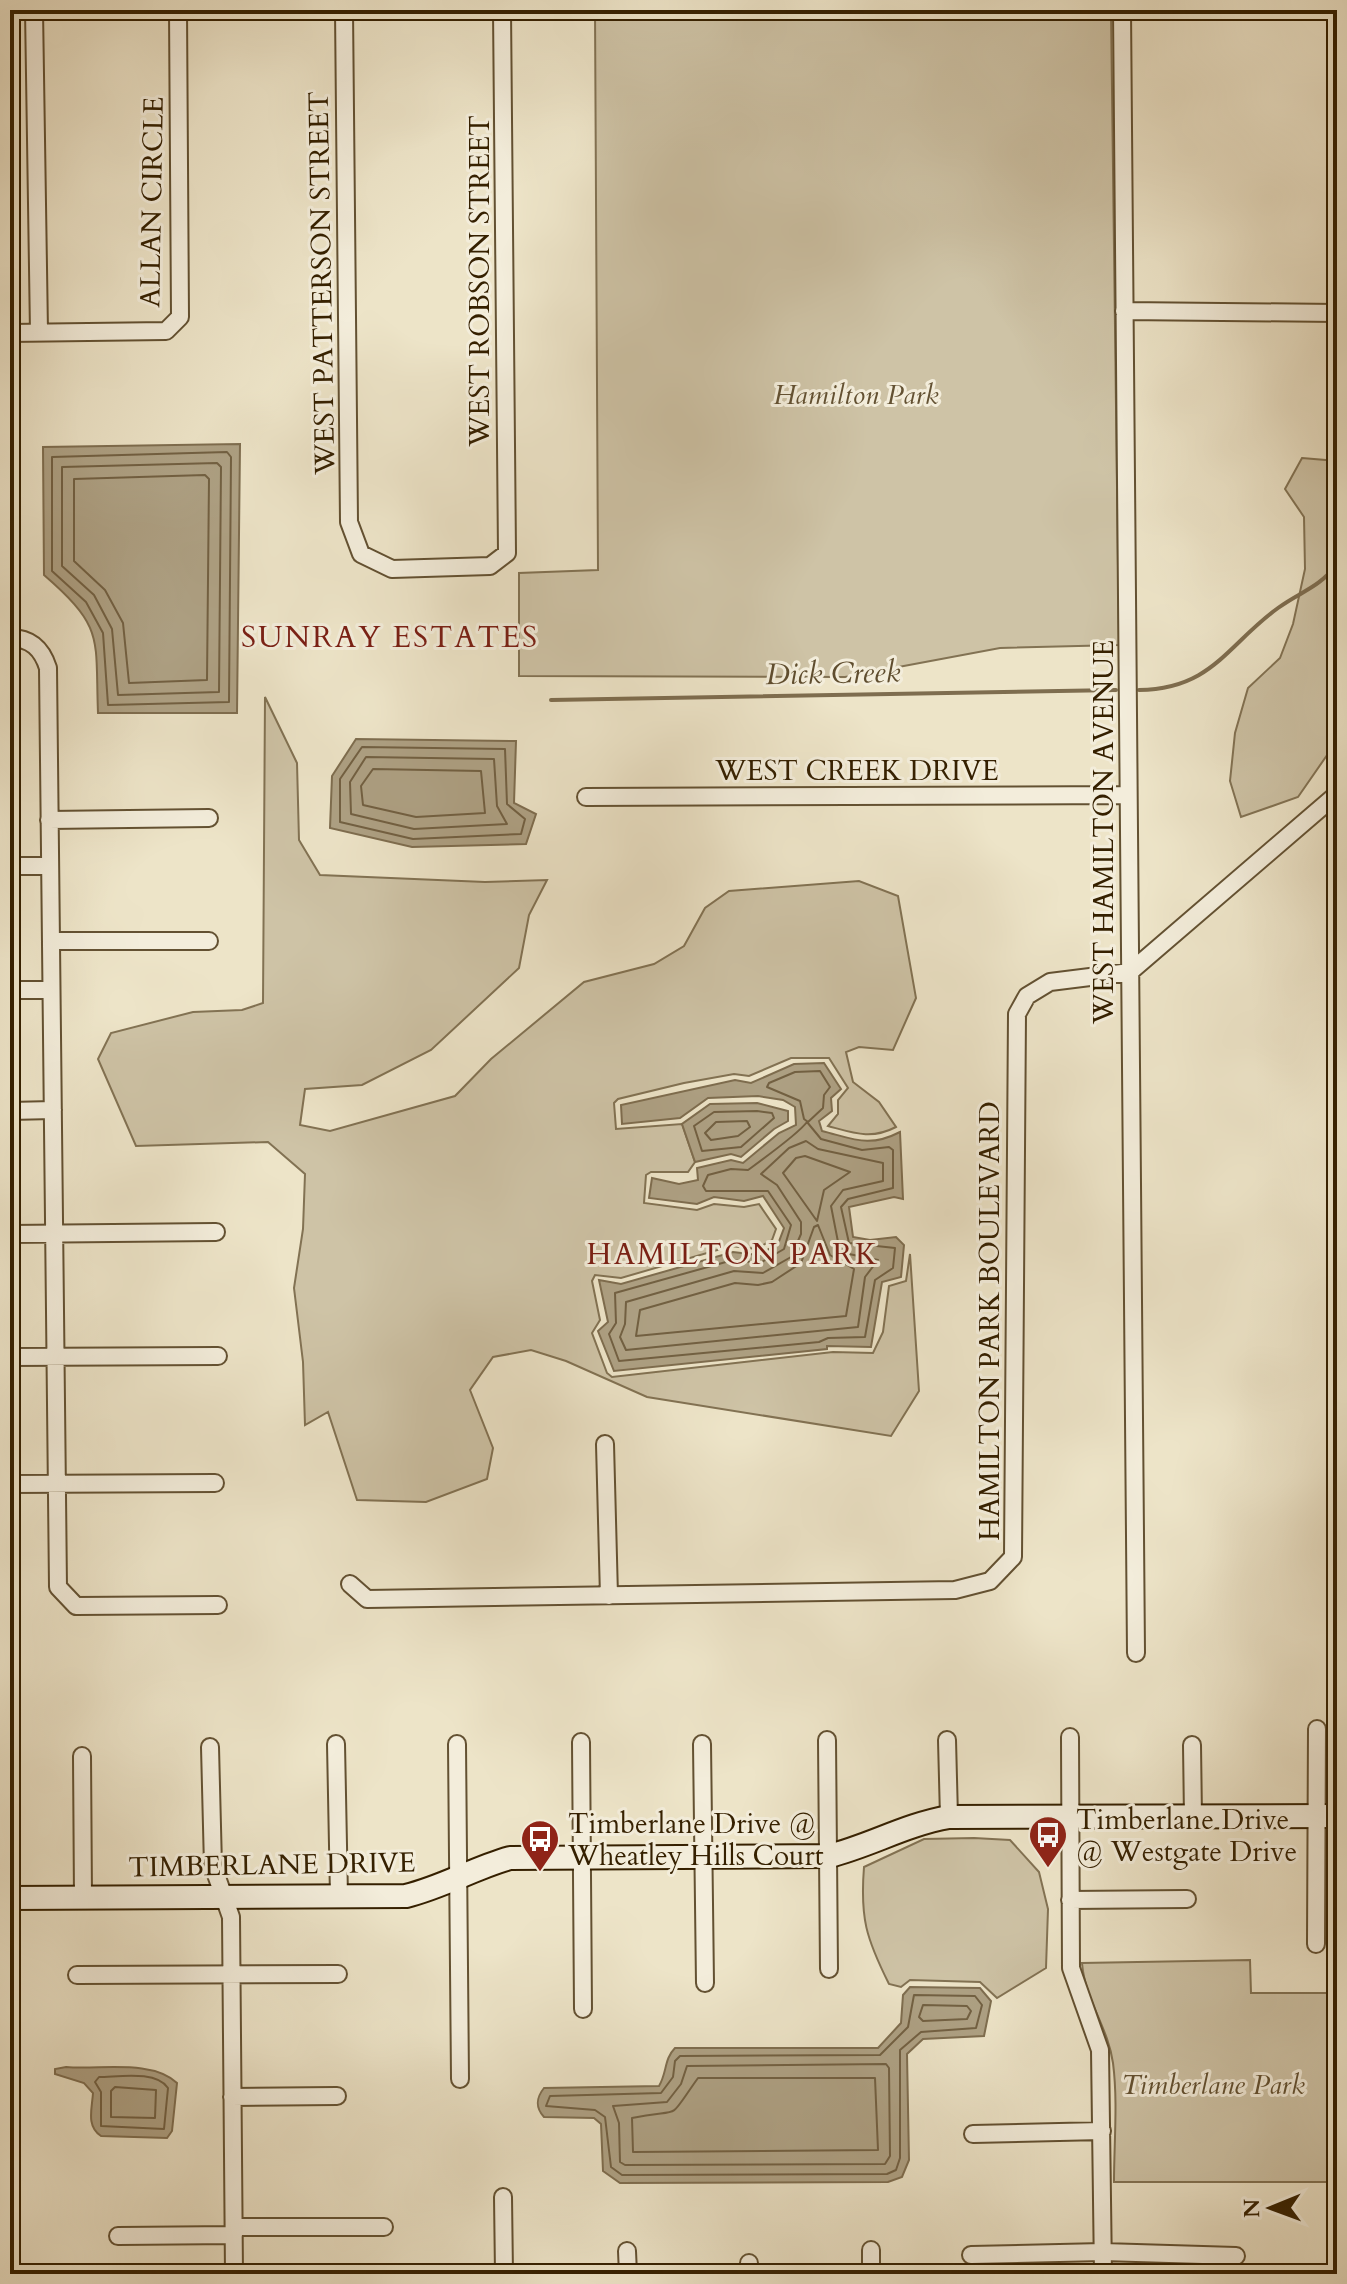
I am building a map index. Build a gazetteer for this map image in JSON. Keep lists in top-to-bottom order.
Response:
{
  "streets": {
    "street": [
      "ALLAN CIRCLE",
      "WEST ROBSON STREET",
      "WEST PATTERSON STREET",
      "WEST CREEK DRIVE",
      "WEST HAMILTON AVENUE",
      "HAMILTON PARK BOULEVARD",
      "TIMBERLANE DRIVE"
    ]
  },
  "crossings": [
    ["WEST ROBSON STREET", "WEST PATTERSON STREET"],
    ["WEST CREEK DRIVE", "WEST HAMILTON AVENUE"],
    ["WEST HAMILTON AVENUE", "HAMILTON PARK BOULEVARD"]
  ],
  "districts": ["SUNRAY ESTATES", "HAMILTON PARK"],
  "water": ["Dick Creek"],
  "parks": ["Hamilton Park", "Timberlane Park"],
  "places": {
    "bus stop": ["Timberlane Drive @ Westgate Drive", "Timberlane Drive @ Wheatley Hills Court"]
  },
  "north": "left"
}
